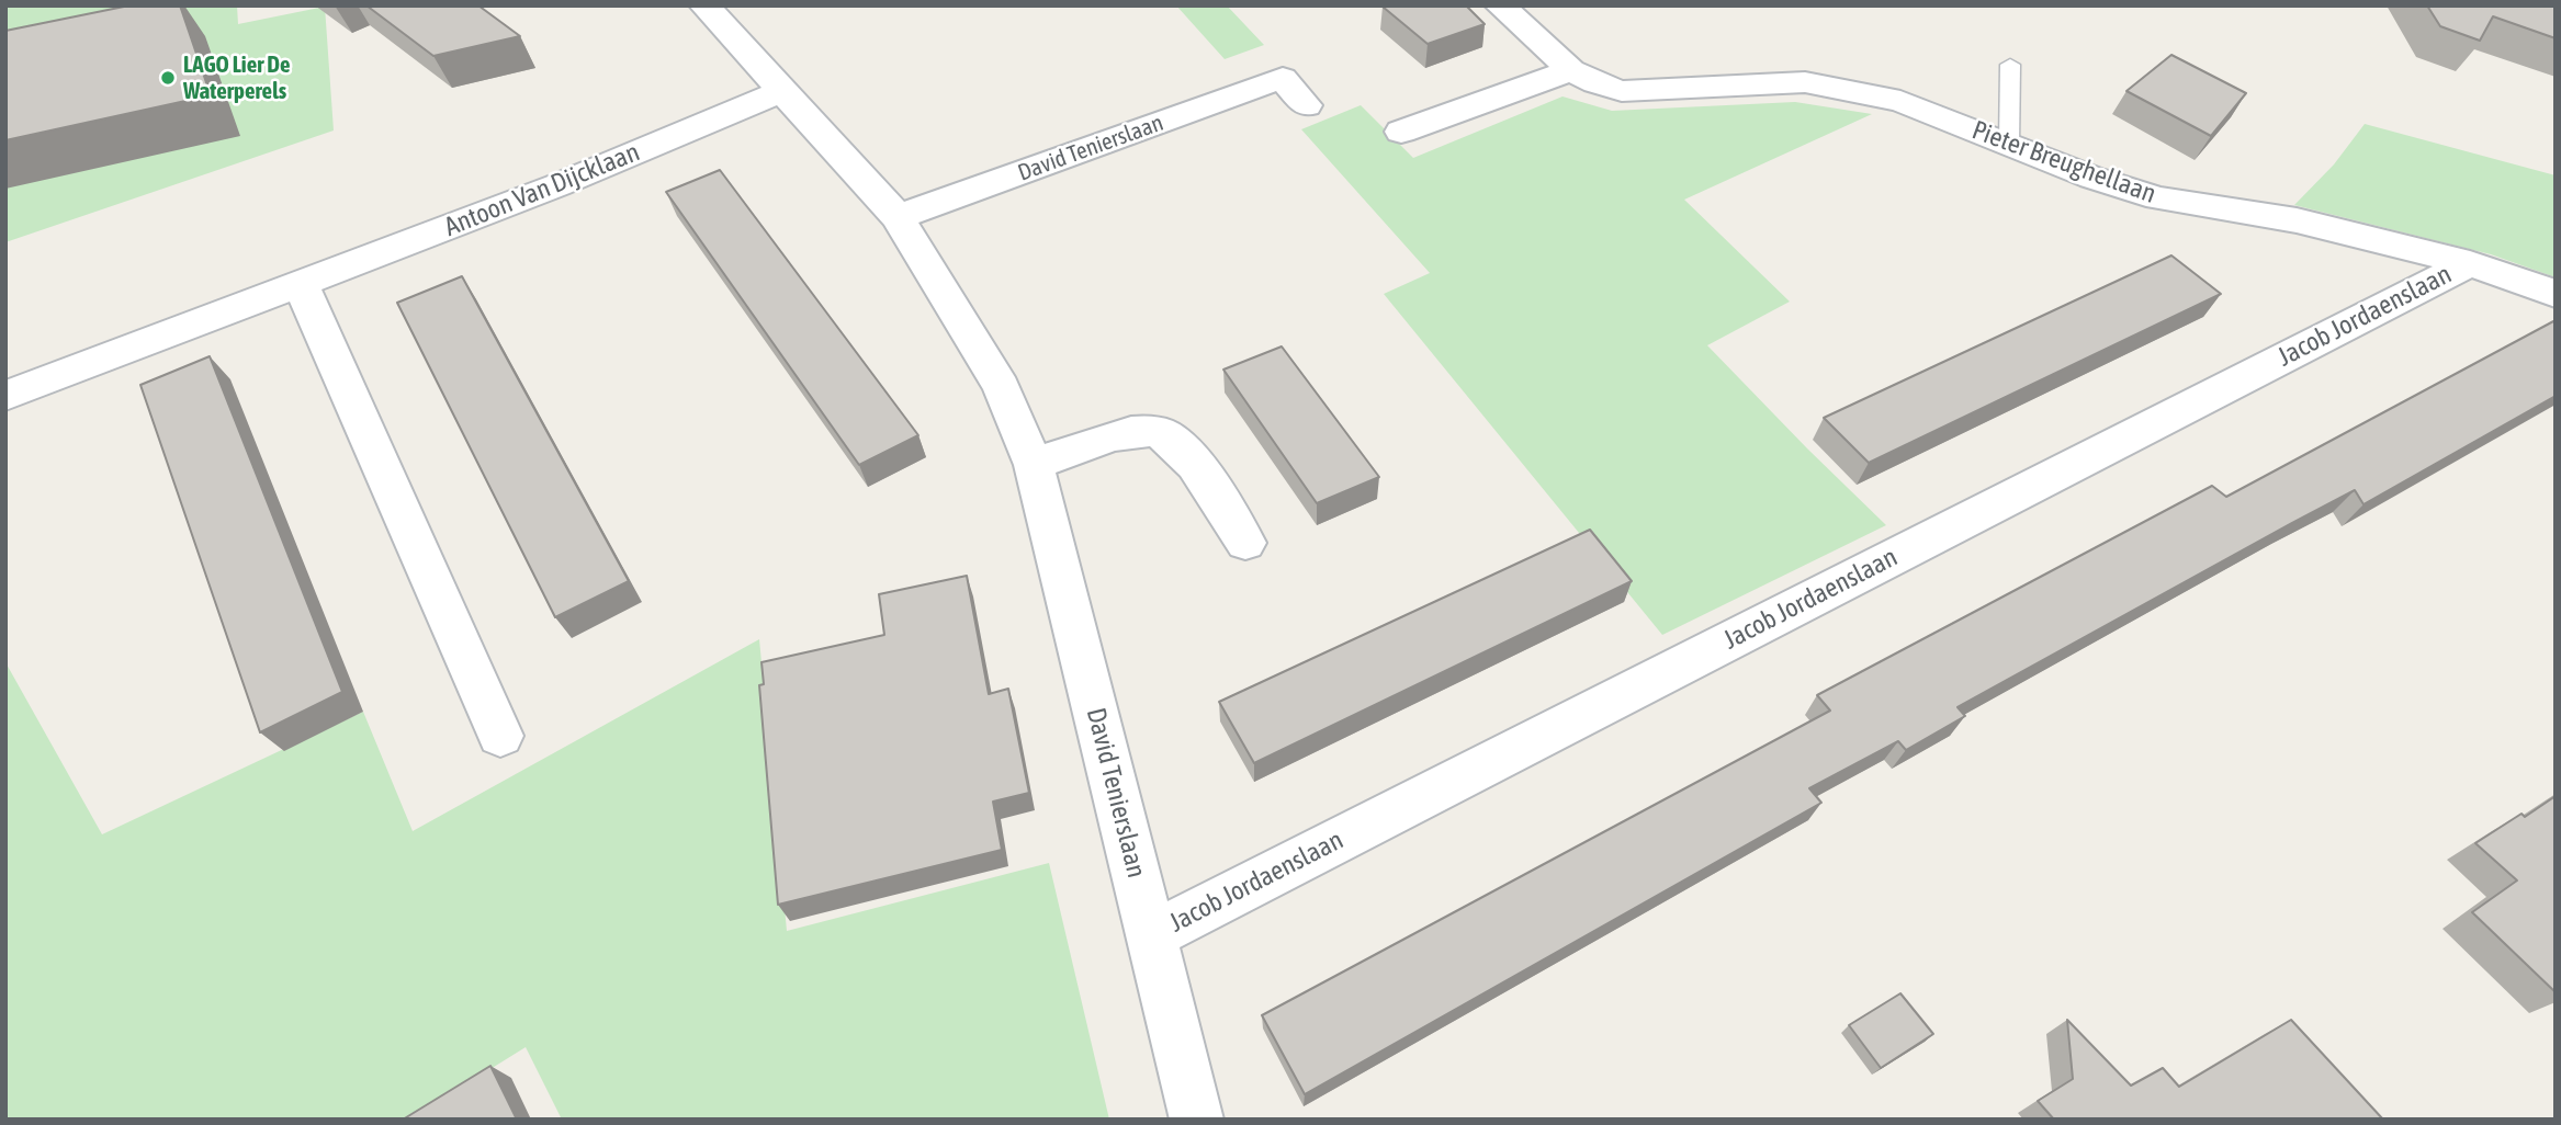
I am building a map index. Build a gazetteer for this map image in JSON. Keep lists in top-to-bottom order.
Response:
{
  "streets": {
    "street": [
      "David Tenierslaan",
      "Pieter Breughellaan",
      "Antoon Van Dijcklaan",
      "Jacob Jordaenslaan"
    ]
  },
  "crossings": [
    ["David Tenierslaan", "Antoon Van Dijcklaan"],
    ["David Tenierslaan", "Jacob Jordaenslaan"],
    ["Pieter Breughellaan", "Jacob Jordaenslaan"]
  ],
  "places": ["LAGO Lier De Waterperels"]
}
